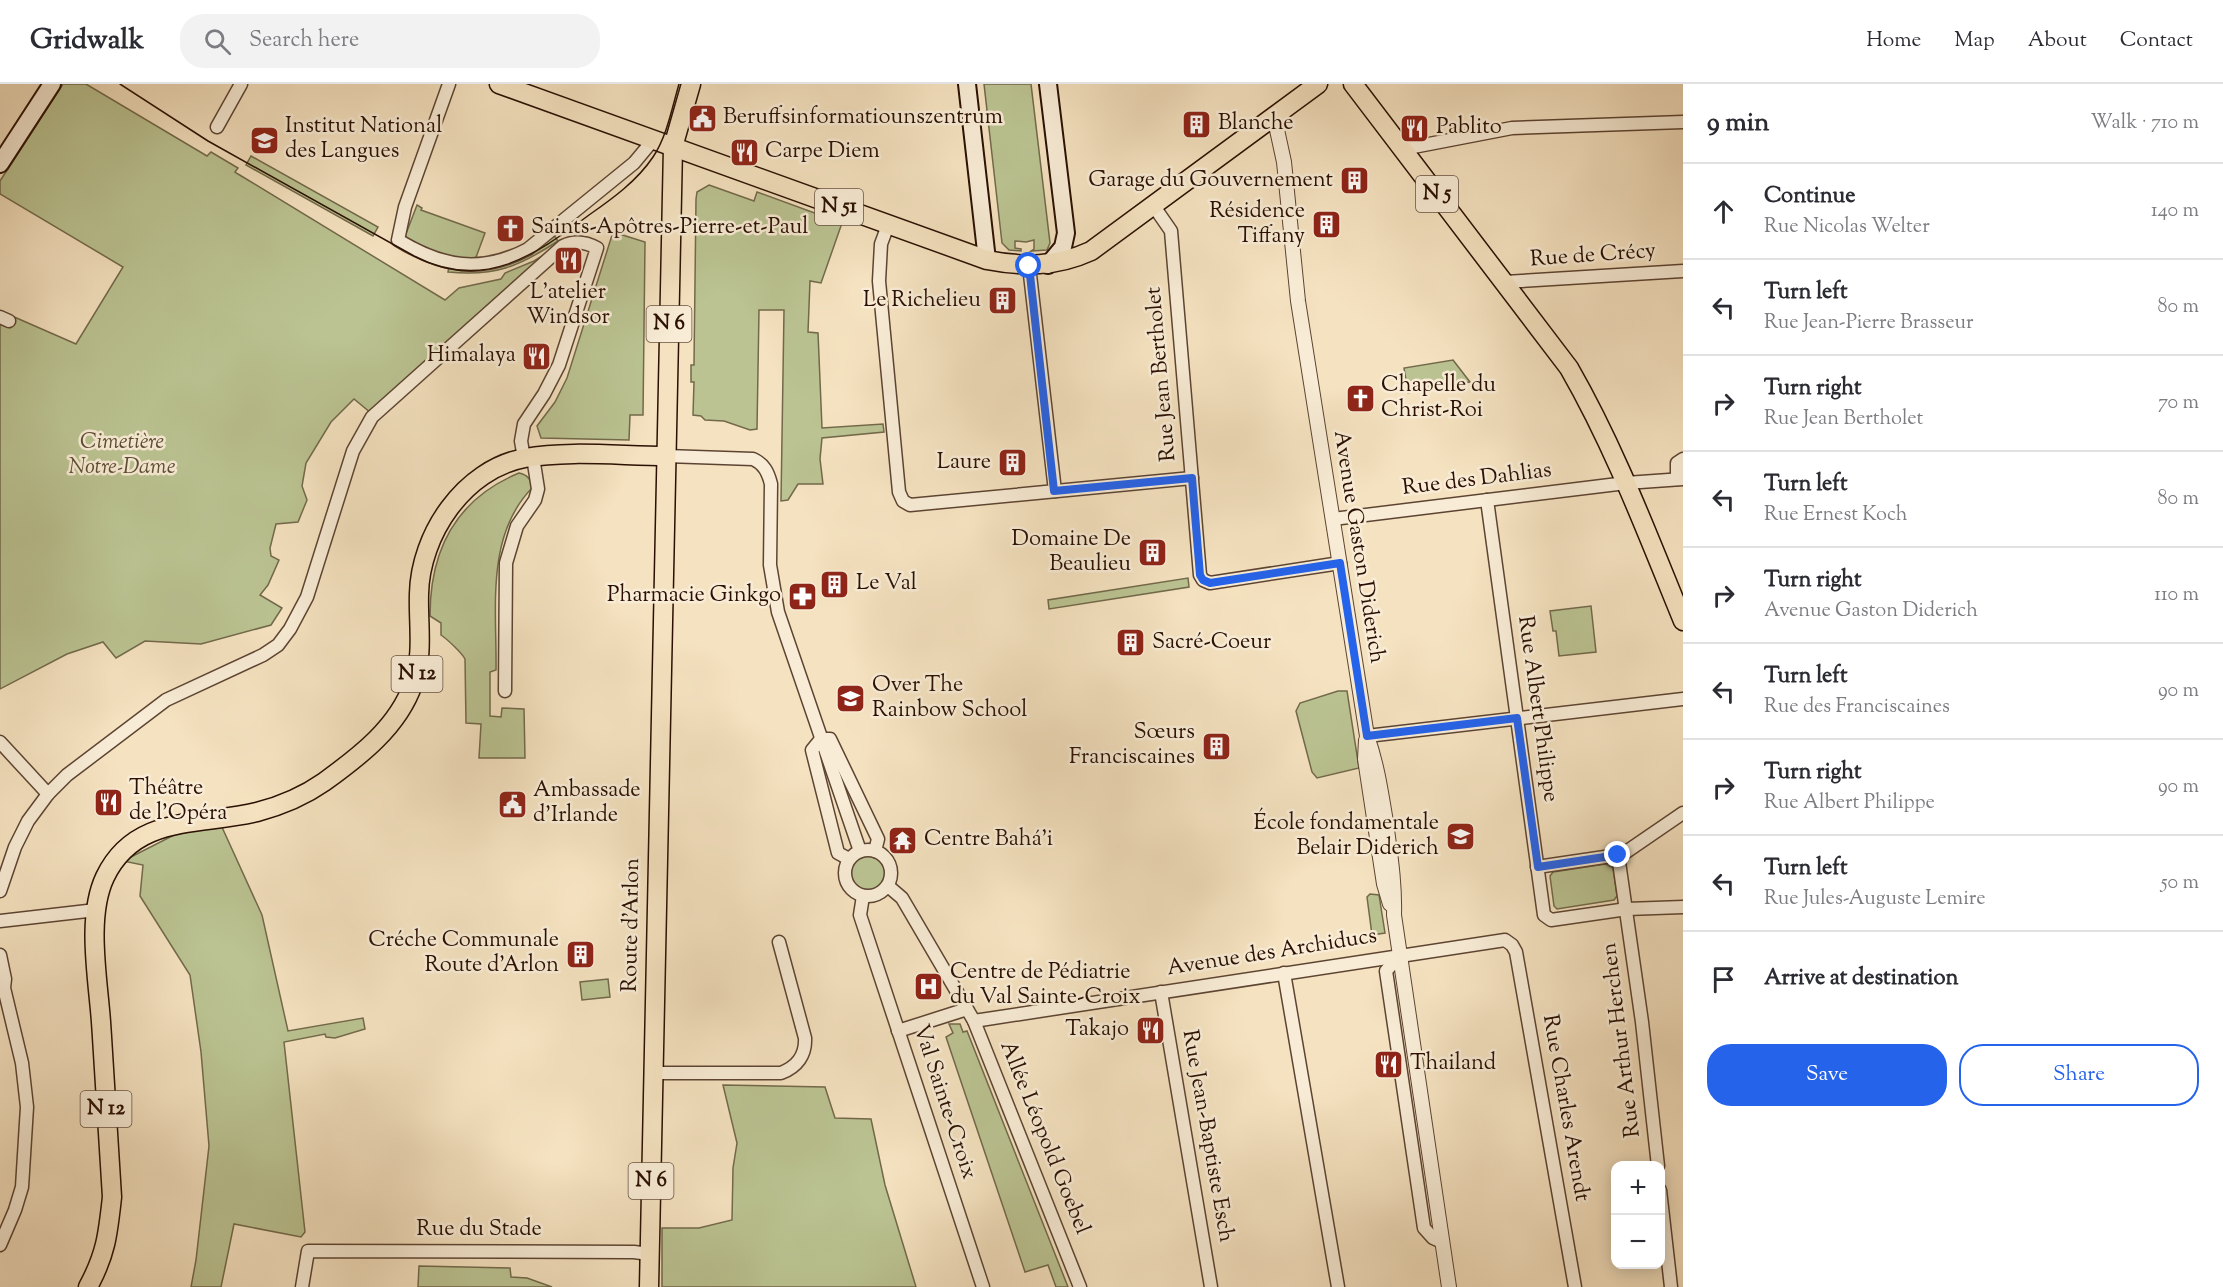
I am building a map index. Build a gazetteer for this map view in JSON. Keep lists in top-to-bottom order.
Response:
{
  "streets": {
    "main road": [
      "N 5",
      "N 51",
      "N 6",
      "N 12",
      "Route d'Arlon"
    ],
    "street": [
      "Rue de Crécy",
      "Rue Jean Bertholet",
      "Rue des Dahlias",
      "Avenue Gaston Diderich",
      "Rue Albert Philippe",
      "Avenue des Archiducs",
      "Rue Arthur Herchen",
      "Val Sainte-Croix",
      "Rue Charles Arendt",
      "Rue Jean-Baptiste Esch",
      "Allée Léopold Goebel",
      "Rue du Stade"
    ]
  },
  "crossings": [
    ["N 5", "Rue de Crécy"],
    ["N 5", "Rue des Dahlias"],
    ["N 51", "N 6"],
    ["N 51", "Rue Jean Bertholet"],
    ["N 51", "Avenue Gaston Diderich"],
    ["N 6", "N 12"],
    ["N 6", "Route d'Arlon"],
    ["Rue Jean Bertholet", "Avenue Gaston Diderich"],
    ["Rue des Dahlias", "Avenue Gaston Diderich"],
    ["Rue des Dahlias", "Rue Albert Philippe"],
    ["Avenue Gaston Diderich", "Avenue des Archiducs"],
    ["N 12", "Route d'Arlon"],
    ["Rue Albert Philippe", "Rue Arthur Herchen"],
    ["Route d'Arlon", "Rue du Stade"],
    ["Avenue des Archiducs", "Rue Charles Arendt"],
    ["Avenue des Archiducs", "Rue Jean-Baptiste Esch"],
    ["Avenue des Archiducs", "Allée Léopold Goebel"],
    ["Val Sainte-Croix", "Allée Léopold Goebel"]
  ],
  "parks": ["Cimetière Notre-Dame"],
  "places": {
    "public building": ["Beruffsinformatiounszentrum", "Ambassade d'Irlande"],
    "building": [
      "Blanche",
      "Garage du Gouvernement",
      "Résidence Tiffany",
      "Le Richelieu",
      "Laure",
      "Domaine De Beaulieu",
      "Le Val",
      "Sacré-Coeur",
      "Sœurs Franciscaines",
      "Créche Communale Route d'Arlon"
    ],
    "restaurant": [
      "Pablito",
      "Carpe Diem",
      "L'atelier Windsor",
      "Himalaya",
      "Théâtre de l'Opéra",
      "Takajo",
      "Thailand"
    ],
    "school or university": ["Institut National des Langues", "Over The Rainbow School", "École fondamentale Belair Diderich"],
    "church": ["Saints-Apôtres-Pierre-et-Paul", "Chapelle du Christ-Roi"],
    "pharmacy": ["Pharmacie Ginkgo"],
    "temple": ["Centre Bahá’i"],
    "hospital": ["Centre de Pédiatrie du Val Sainte-Croix"]
  },
  "page": {
    "header": "Gridwalk",
    "search": "Search here",
    "nav": [
      "Home",
      "Map",
      "About",
      "Contact"
    ],
    "heading": ["9 min", "Walk · 710 m"],
    "list": [
      ["Continue", "Rue Nicolas Welter", "140 m"],
      ["Turn left", "Rue Jean-Pierre Brasseur", "80 m"],
      ["Turn right", "Rue Jean Bertholet", "70 m"],
      ["Turn left", "Rue Ernest Koch", "80 m"],
      ["Turn right", "Avenue Gaston Diderich", "110 m"],
      ["Turn left", "Rue des Franciscaines", "90 m"],
      ["Turn right", "Rue Albert Philippe", "90 m"],
      ["Turn left", "Rue Jules-Auguste Lemire", "50 m"],
      "Arrive at destination"
    ],
    "buttons": ["Save", "Share"],
    "map_buttons": ["+", "−"]
  }
}
